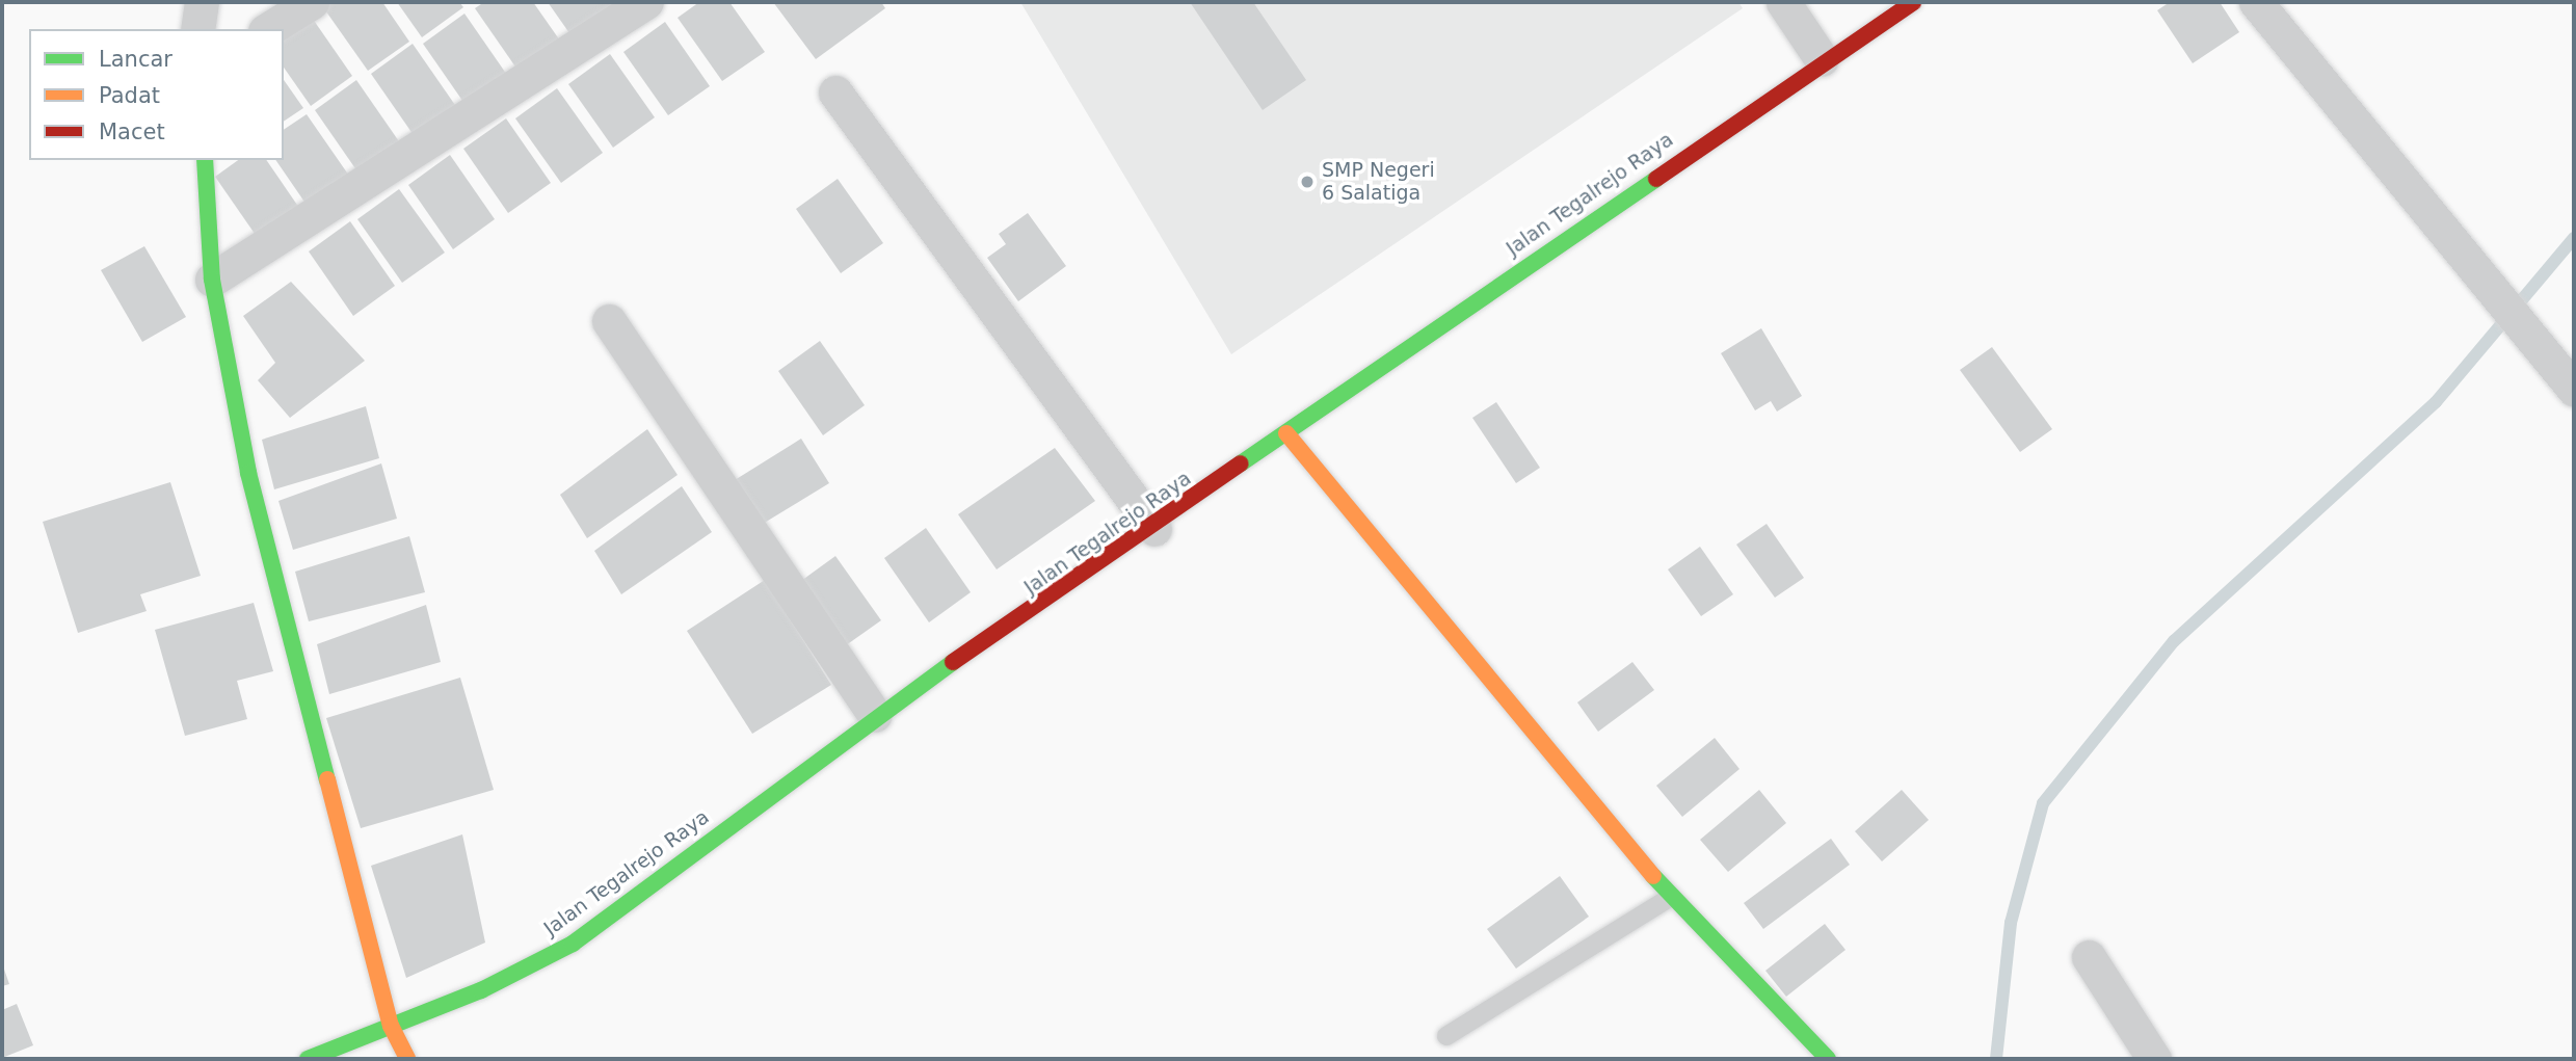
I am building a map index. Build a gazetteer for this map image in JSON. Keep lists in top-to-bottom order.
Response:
{
  "streets": {
    "street": ["Jalan Tegalrejo Raya"]
  },
  "places": ["SMP Negeri 6 Salatiga"],
  "legend": ["Lancar", "Padat", "Macet"]
}
